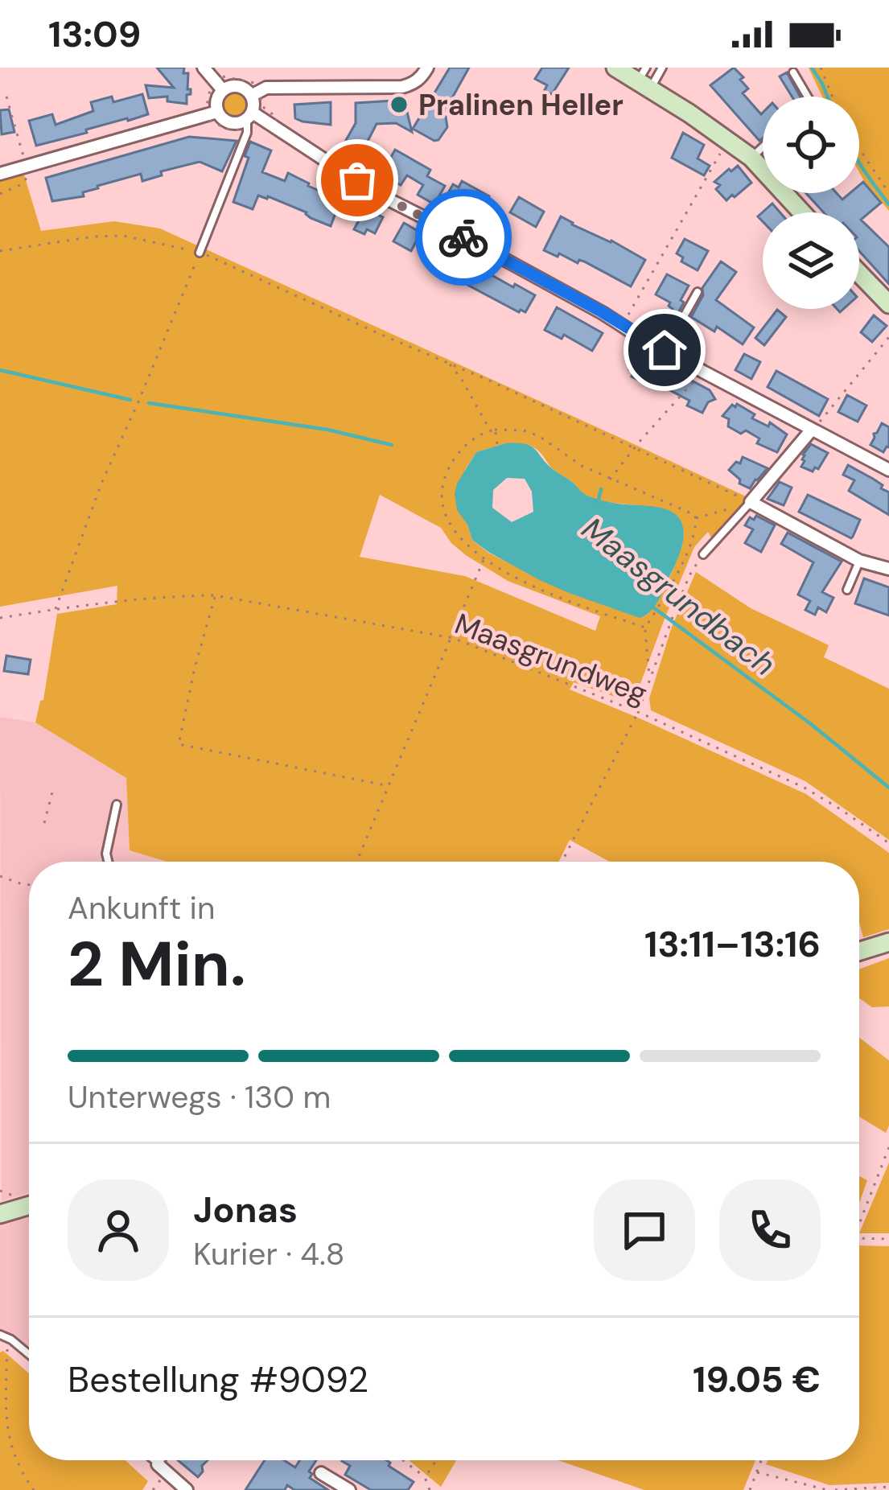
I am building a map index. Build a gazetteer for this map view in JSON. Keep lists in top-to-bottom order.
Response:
{
  "streets": {
    "path": ["Maasgrundweg"]
  },
  "water": ["Maasgrundbach"],
  "places": ["Pralinen Heller"],
  "page": {
    "status": "13:09",
    "heading": ["2 Min.", "Ankunft in", "13:11–13:16"],
    "panel": [
      "Jonas",
      "Kurier · 4.8",
      "Bestellung #9092",
      "19.05 €"
    ],
    "bar": "Unterwegs · 130 m"
  }
}
